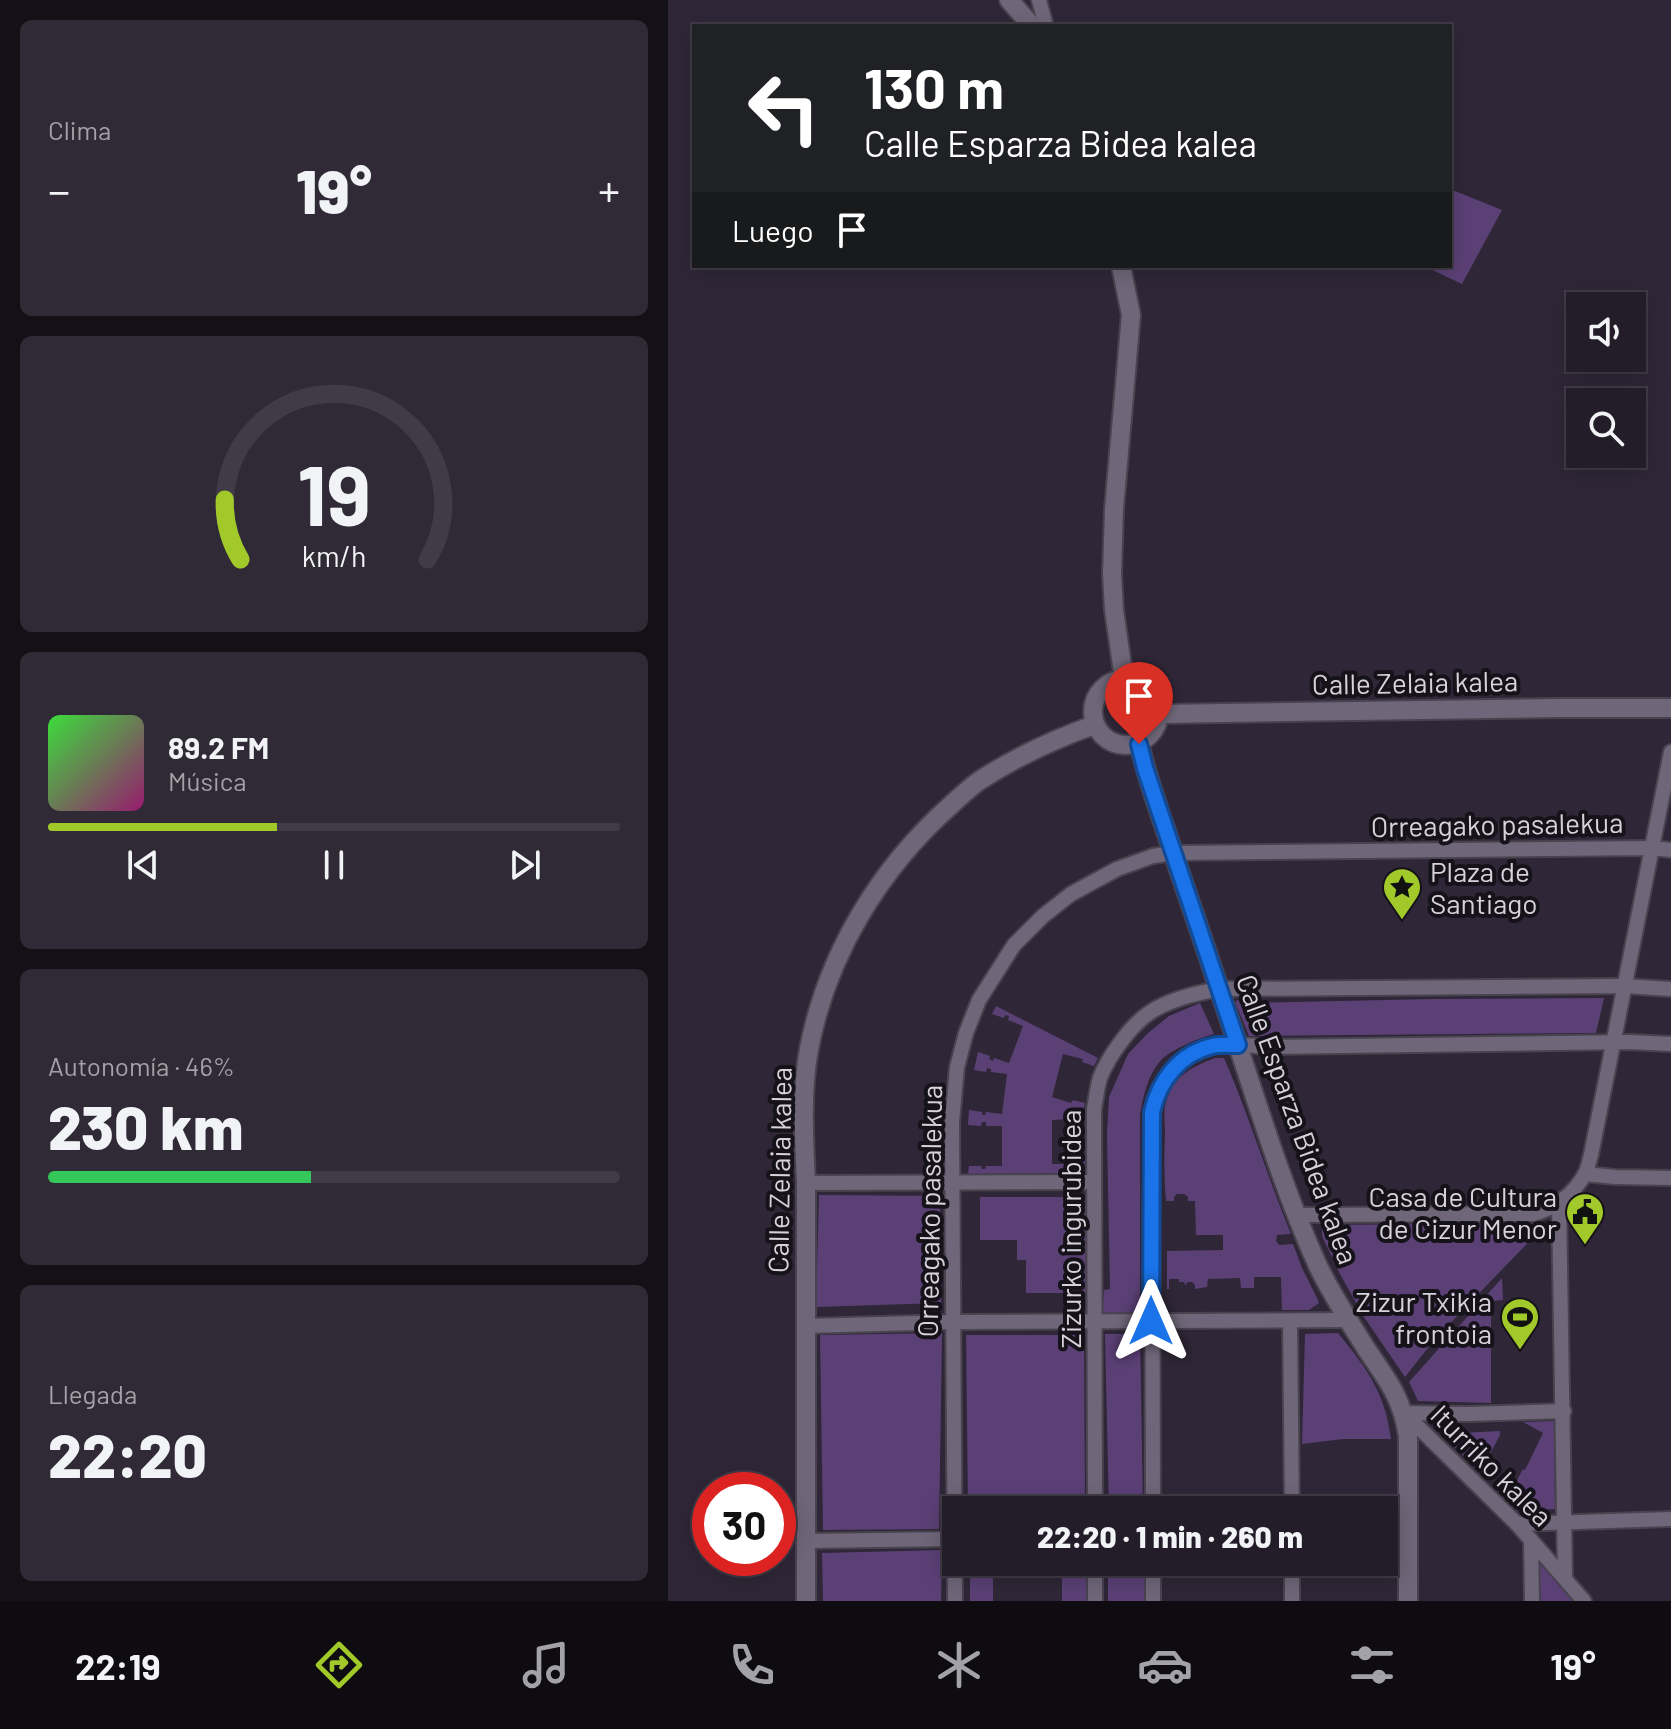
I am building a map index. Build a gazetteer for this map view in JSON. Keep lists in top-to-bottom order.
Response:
{
  "streets": {
    "street": [
      "Calle Zelaia kalea",
      "Orreagako pasalekua",
      "Calle Esparza Bidea kalea",
      "Zizurko ingurubidea",
      "Iturriko kalea"
    ]
  },
  "crossings": [
    ["Calle Zelaia kalea", "Calle Esparza Bidea kalea"],
    ["Orreagako pasalekua", "Calle Esparza Bidea kalea"],
    ["Calle Esparza Bidea kalea", "Zizurko ingurubidea"],
    ["Calle Esparza Bidea kalea", "Iturriko kalea"]
  ],
  "places": {
    "place": ["Plaza de Santiago"],
    "public building": ["Casa de Cultura de Cizur Menor"],
    "sports": ["Zizur Txikia frontoia"]
  },
  "page": {
    "tile": [
      "Clima",
      ["Autonomía · 46%", "230 km"],
      ["Llegada", "22:20"]
    ],
    "turn": ["130 m", "Calle Esparza Bidea kalea"],
    "heat": ["−", "19°", "+"],
    "then": "Luego",
    "song": ["89.2 FM", "Música"],
    "limit": "30",
    "trip": "22:20 · 1 min · 260 m",
    "tabs": ["22:19", "19°"],
    "gauge": ["19", "km/h"]
  }
}
